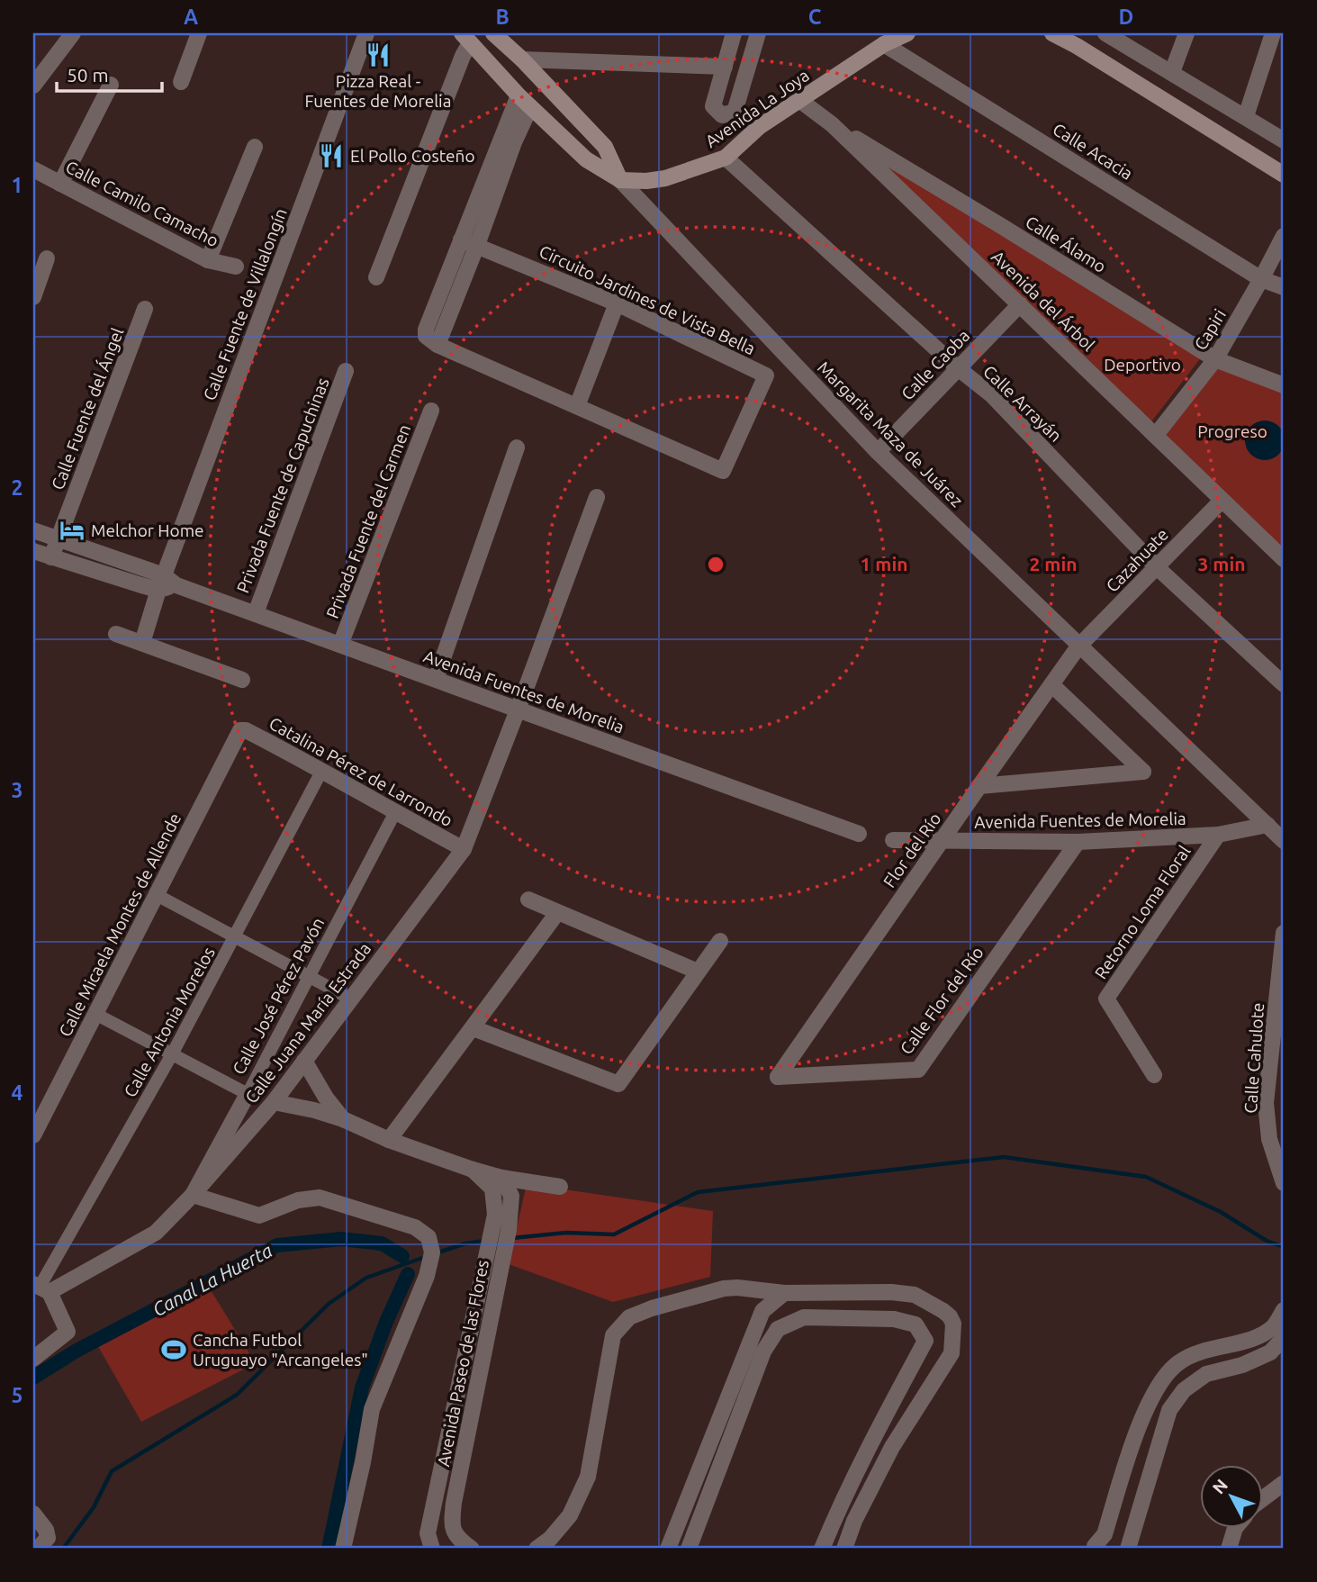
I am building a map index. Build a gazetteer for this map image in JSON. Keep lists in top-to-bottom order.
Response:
{
  "streets": {
    "main road": ["Avenida La Joya", "Margarita Maza de Juárez"],
    "street": [
      "Calle Acacia",
      "Calle Camilo Camacho",
      "Calle Álamo",
      "Circuito Jardines de Vista Bella",
      "Avenida del Árbol",
      "Calle Fuente de Villalongín",
      "Capiri",
      "Calle Caoba",
      "Calle Arrayán",
      "Calle Fuente del Ángel",
      "Privada Fuente de Capuchinas",
      "Privada Fuente del Carmen",
      "Cazahuate",
      "Avenida Fuentes de Morelia",
      "Catalina Pérez de Larrondo",
      "Flor del Río",
      "Retorno Loma Floral",
      "Calle Micaela Montes de Allende",
      "Calle José Pérez Pavón",
      "Calle Flor del Río",
      "Calle Antonia Morelos",
      "Calle Juana María Estrada",
      "Calle Cahulote",
      "Avenida Paseo de las Flores"
    ]
  },
  "crossings": [
    ["Avenida La Joya", "Calle Acacia"],
    ["Avenida La Joya", "Avenida del Árbol"],
    ["Avenida La Joya", "Calle Arrayán"],
    ["Avenida La Joya", "Margarita Maza de Juárez"],
    ["Calle Acacia", "Capiri"],
    ["Calle Álamo", "Avenida del Árbol"],
    ["Calle Álamo", "Capiri"],
    ["Avenida del Árbol", "Capiri"],
    ["Avenida del Árbol", "Calle Caoba"],
    ["Avenida del Árbol", "Cazahuate"],
    ["Calle Fuente de Villalongín", "Avenida Fuentes de Morelia"],
    ["Calle Caoba", "Calle Arrayán"],
    ["Calle Caoba", "Margarita Maza de Juárez"],
    ["Calle Arrayán", "Cazahuate"],
    ["Calle Fuente del Ángel", "Avenida Fuentes de Morelia"],
    ["Margarita Maza de Juárez", "Cazahuate"],
    ["Margarita Maza de Juárez", "Avenida Fuentes de Morelia"],
    ["Margarita Maza de Juárez", "Flor del Río"],
    ["Privada Fuente de Capuchinas", "Avenida Fuentes de Morelia"],
    ["Privada Fuente del Carmen", "Avenida Fuentes de Morelia"],
    ["Cazahuate", "Flor del Río"],
    ["Avenida Fuentes de Morelia", "Flor del Río"],
    ["Avenida Fuentes de Morelia", "Retorno Loma Floral"],
    ["Avenida Fuentes de Morelia", "Calle Flor del Río"],
    ["Avenida Fuentes de Morelia", "Calle Juana María Estrada"],
    ["Catalina Pérez de Larrondo", "Calle Micaela Montes de Allende"],
    ["Catalina Pérez de Larrondo", "Calle José Pérez Pavón"],
    ["Catalina Pérez de Larrondo", "Calle Antonia Morelos"],
    ["Catalina Pérez de Larrondo", "Calle Juana María Estrada"],
    ["Flor del Río", "Calle Flor del Río"],
    ["Calle José Pérez Pavón", "Calle Juana María Estrada"],
    ["Calle Antonia Morelos", "Calle Juana María Estrada"]
  ],
  "water": ["Canal La Huerta"],
  "parks": ["Deportivo", "Progreso"],
  "places": {
    "restaurant": ["Pizza Real - Fuentes de Morelia", "El Pollo Costeño"],
    "hotel": ["Melchor Home"],
    "sports": ["Cancha Futbol Uruguayo \"Arcangeles\""]
  },
  "scale_bar": "50 m",
  "north": "top left",
  "grid": {
    "columns": [
      "A",
      "B",
      "C",
      "D"
    ],
    "rows": [
      "1",
      "2",
      "3",
      "4",
      "5"
    ]
  },
  "rings": ["1 min", "2 min", "3 min"]
}
